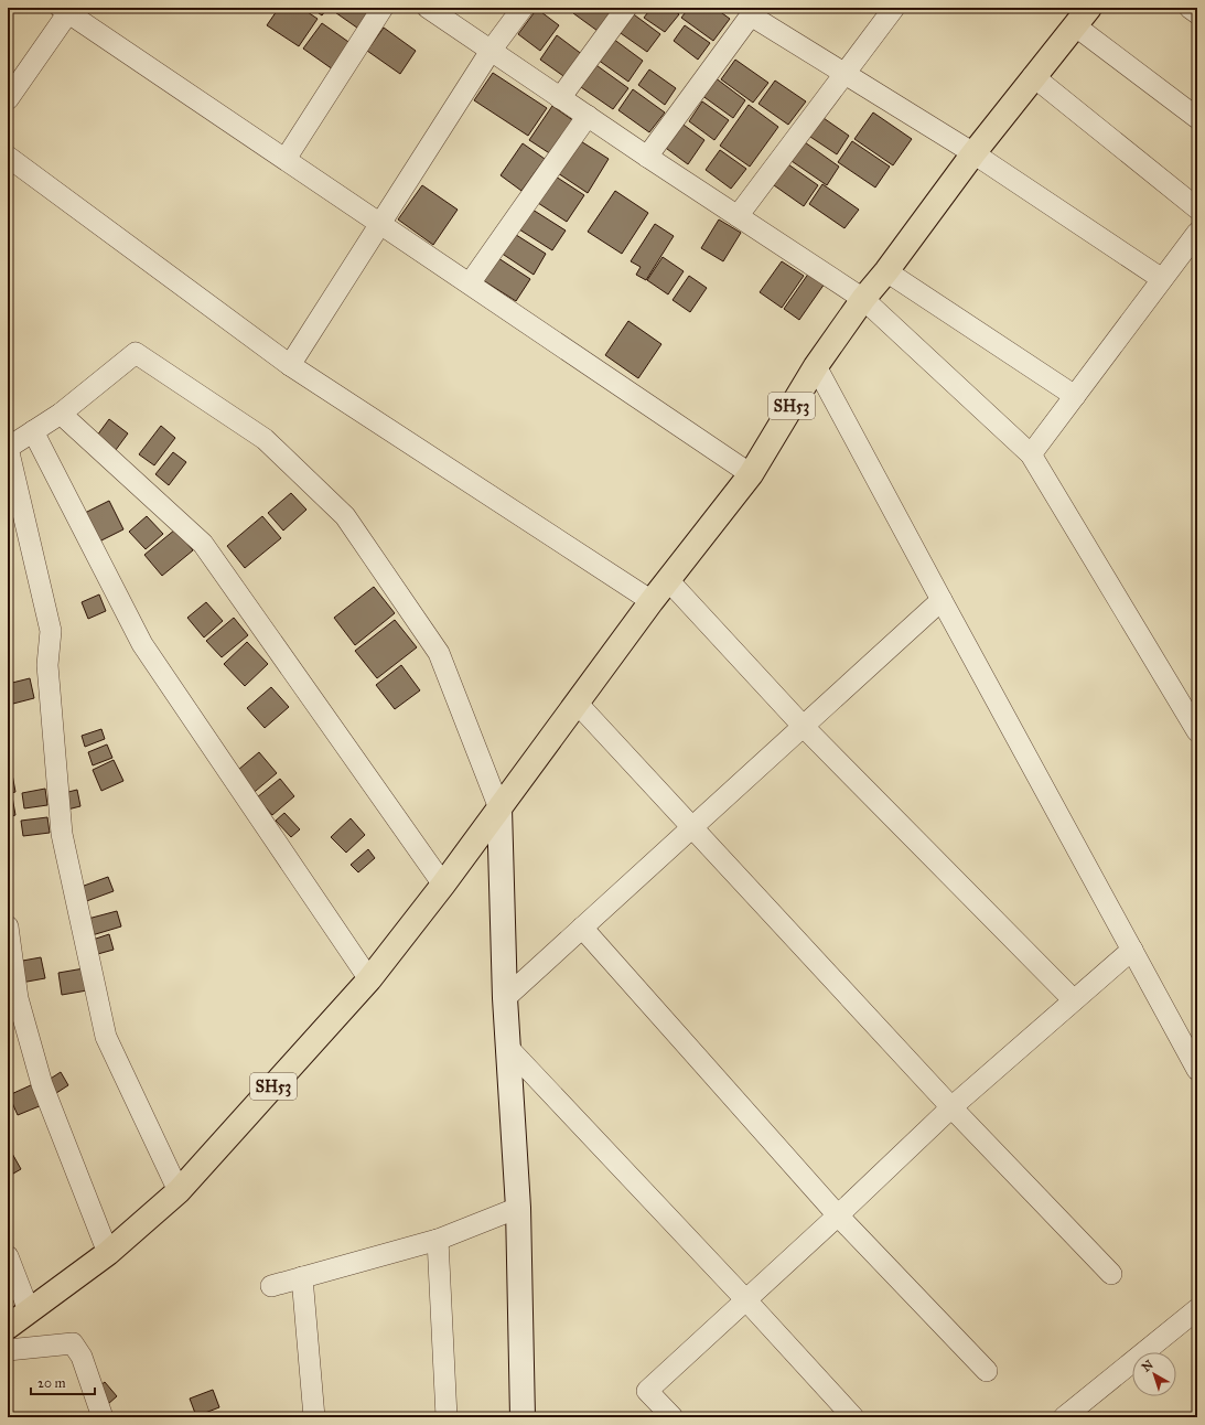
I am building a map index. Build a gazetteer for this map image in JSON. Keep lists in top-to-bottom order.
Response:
{
  "streets": {
    "main road": ["SH53"]
  },
  "scale_bar": "20 m",
  "north": "top left"
}
